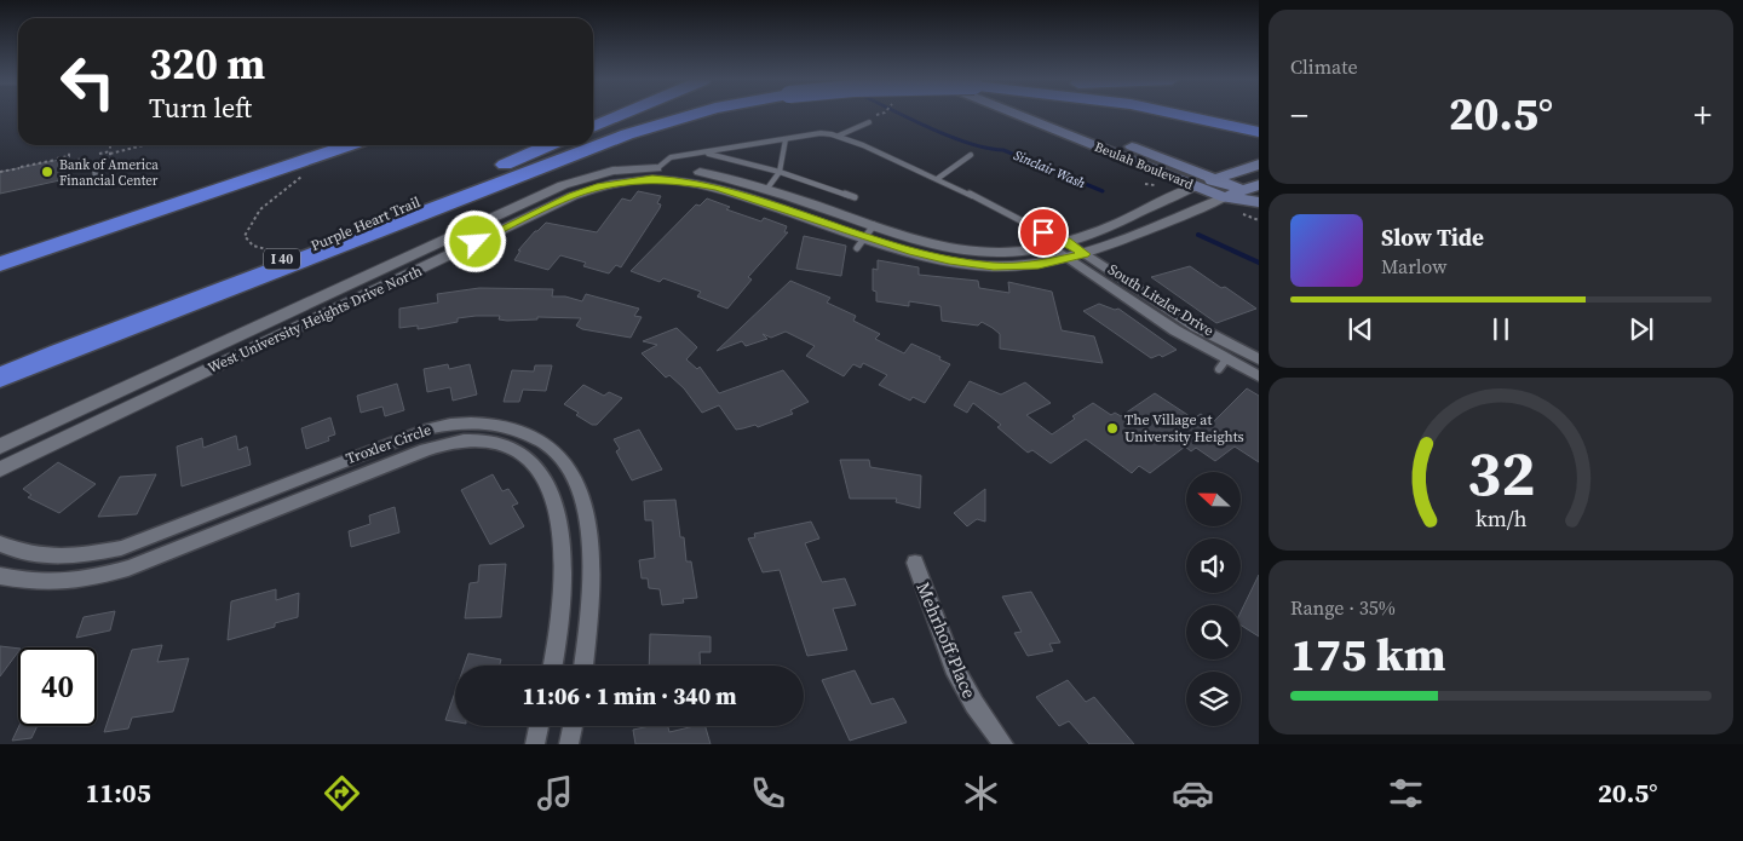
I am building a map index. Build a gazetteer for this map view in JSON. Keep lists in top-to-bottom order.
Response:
{
  "streets": {
    "highway": ["Purple Heart Trail", "I 40"],
    "main road": ["Beulah Boulevard"],
    "street": [
      "South Litzler Drive",
      "West University Heights Drive North",
      "Troxler Circle",
      "Mehrhoff Place"
    ]
  },
  "crossings": [
    ["Beulah Boulevard", "West University Heights Drive North"],
    ["South Litzler Drive", "West University Heights Drive North"]
  ],
  "water": ["Sinclair Wash"],
  "places": ["Bank of America Financial Center", "The Village at University Heights"],
  "north": "left",
  "page": {
    "tile": [
      "Climate",
      ["Range · 35%", "175 km"]
    ],
    "turn": ["320 m", "Turn left"],
    "heat": ["−", "20.5°", "+"],
    "song": ["Slow Tide", "Marlow"],
    "limit": "40",
    "trip": "11:06 · 1 min · 340 m",
    "tabs": ["11:05", "20.5°"],
    "gauge": ["32", "km/h"]
  }
}
